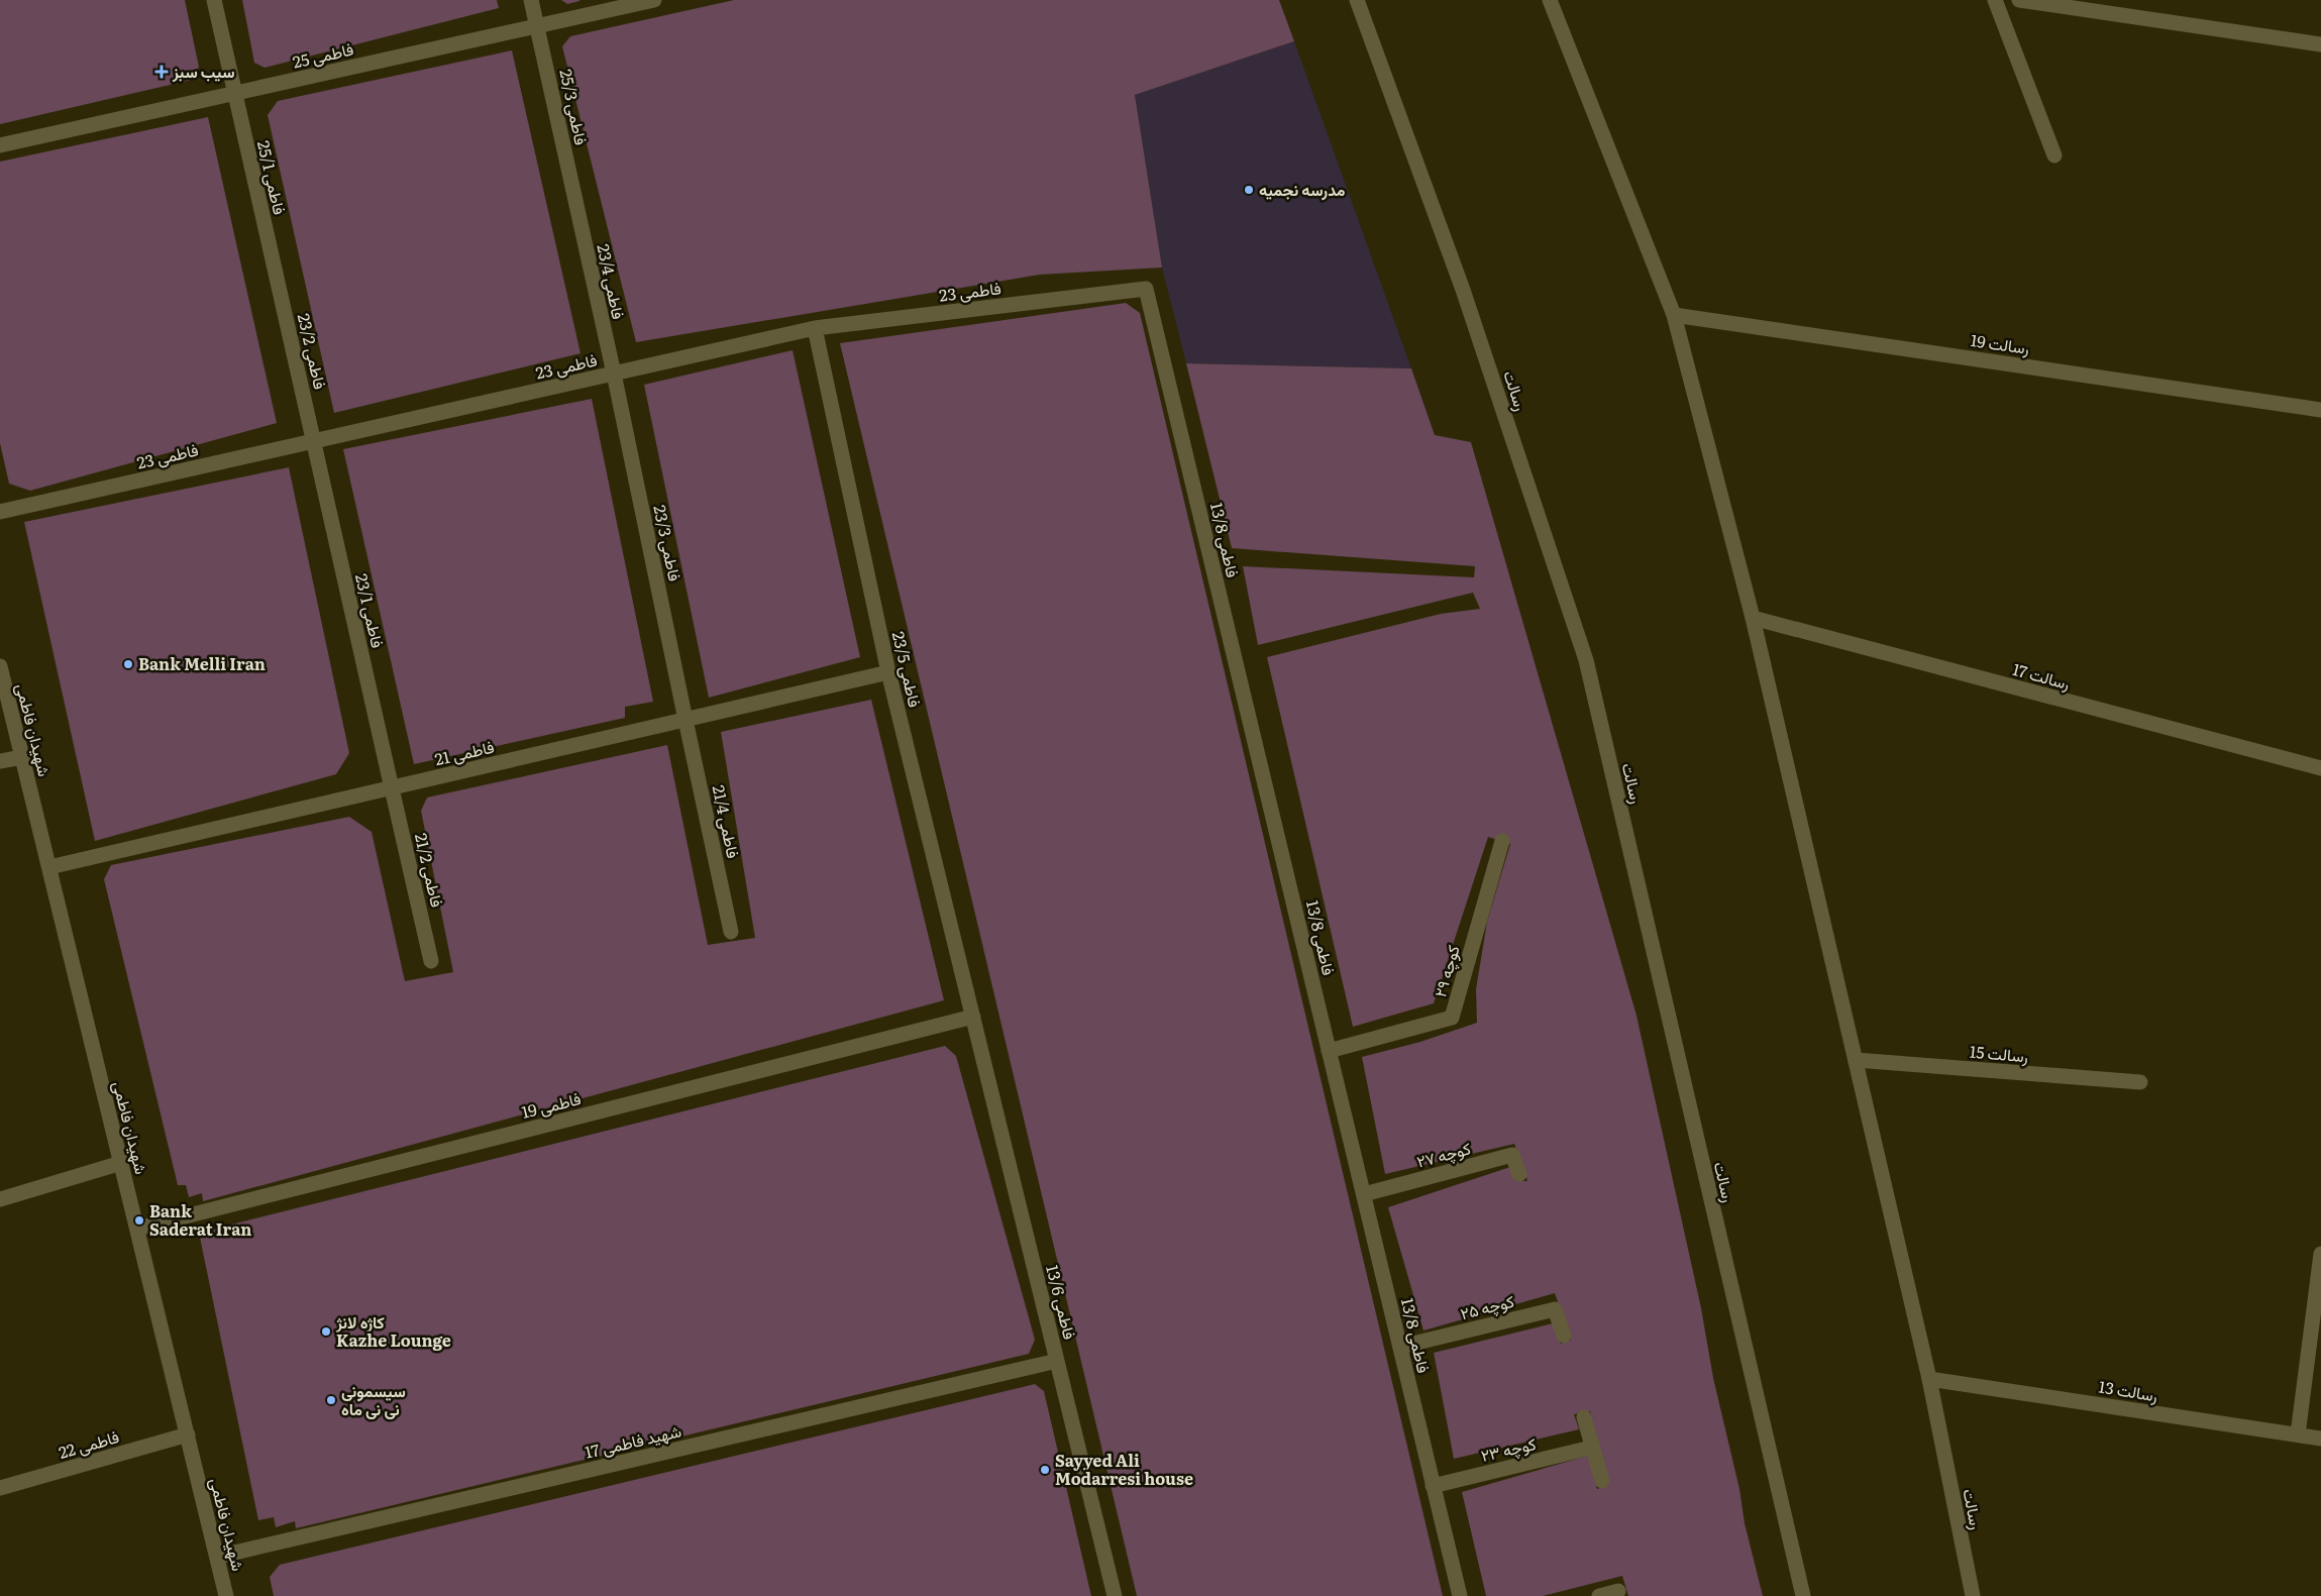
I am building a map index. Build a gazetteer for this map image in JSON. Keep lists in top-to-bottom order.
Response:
{
  "streets": {
    "street": [
      "فاطمی 25",
      "فاطمی 25/3",
      "فاطمی 25/1",
      "فاطمی 23/4",
      "فاطمی 23",
      "رسالت 19",
      "فاطمی 23/2",
      "رسالت",
      "فاطمی 13/8",
      "فاطمی 23/3",
      "فاطمی 23/1",
      "فاطمی 23/5",
      "رسالت 17",
      "شهیدان فاطمی",
      "فاطمی 21",
      "فاطمی 21/4",
      "فاطمی 21/2",
      "کوچه ۲۹",
      "رسالت 15",
      "فاطمی 19",
      "کوچه ۲۷",
      "فاطمی 13/6",
      "کوچه ۲۵",
      "رسالت 13",
      "شهید فاطمی 17",
      "فاطمی 22",
      "کوچه ۲۳"
    ]
  },
  "crossings": [
    ["فاطمی 25", "فاطمی 25/3"],
    ["فاطمی 25", "فاطمی 25/1"],
    ["فاطمی 25/3", "فاطمی 23/4"],
    ["فاطمی 25/1", "فاطمی 23/2"],
    ["فاطمی 23/4", "فاطمی 23"],
    ["فاطمی 23/4", "فاطمی 23/3"],
    ["فاطمی 23", "فاطمی 23/2"],
    ["فاطمی 23", "فاطمی 13/8"],
    ["فاطمی 23", "فاطمی 23/3"],
    ["فاطمی 23", "فاطمی 23/1"],
    ["فاطمی 23", "فاطمی 23/5"],
    ["رسالت 19", "رسالت"],
    ["فاطمی 23/2", "فاطمی 23/1"],
    ["رسالت", "رسالت 17"],
    ["رسالت", "رسالت 15"],
    ["رسالت", "رسالت 13"],
    ["فاطمی 13/8", "کوچه ۲۹"],
    ["فاطمی 13/8", "کوچه ۲۷"],
    ["فاطمی 13/8", "کوچه ۲۵"],
    ["فاطمی 13/8", "کوچه ۲۳"],
    ["فاطمی 23/3", "فاطمی 21"],
    ["فاطمی 23/3", "فاطمی 21/4"],
    ["فاطمی 23/1", "فاطمی 21"],
    ["فاطمی 23/1", "فاطمی 21/2"],
    ["فاطمی 23/5", "فاطمی 21"],
    ["فاطمی 23/5", "فاطمی 19"],
    ["فاطمی 23/5", "فاطمی 13/6"],
    ["شهیدان فاطمی", "فاطمی 21"],
    ["شهیدان فاطمی", "فاطمی 19"],
    ["شهیدان فاطمی", "شهید فاطمی 17"],
    ["شهیدان فاطمی", "فاطمی 22"],
    ["فاطمی 21", "فاطمی 21/4"],
    ["فاطمی 21", "فاطمی 21/2"],
    ["فاطمی 19", "فاطمی 13/6"],
    ["فاطمی 13/6", "شهید فاطمی 17"]
  ],
  "places": {
    "health": ["سیب سبز"],
    "other": [
      "مدرسه نجمیه",
      "Bank Melli Iran",
      "Bank Saderat Iran",
      "کاژه لانژ Kazhe Lounge",
      "سیسمونی نی نی ماه",
      "Sayyed Ali Modarresi house"
    ]
  }
}
